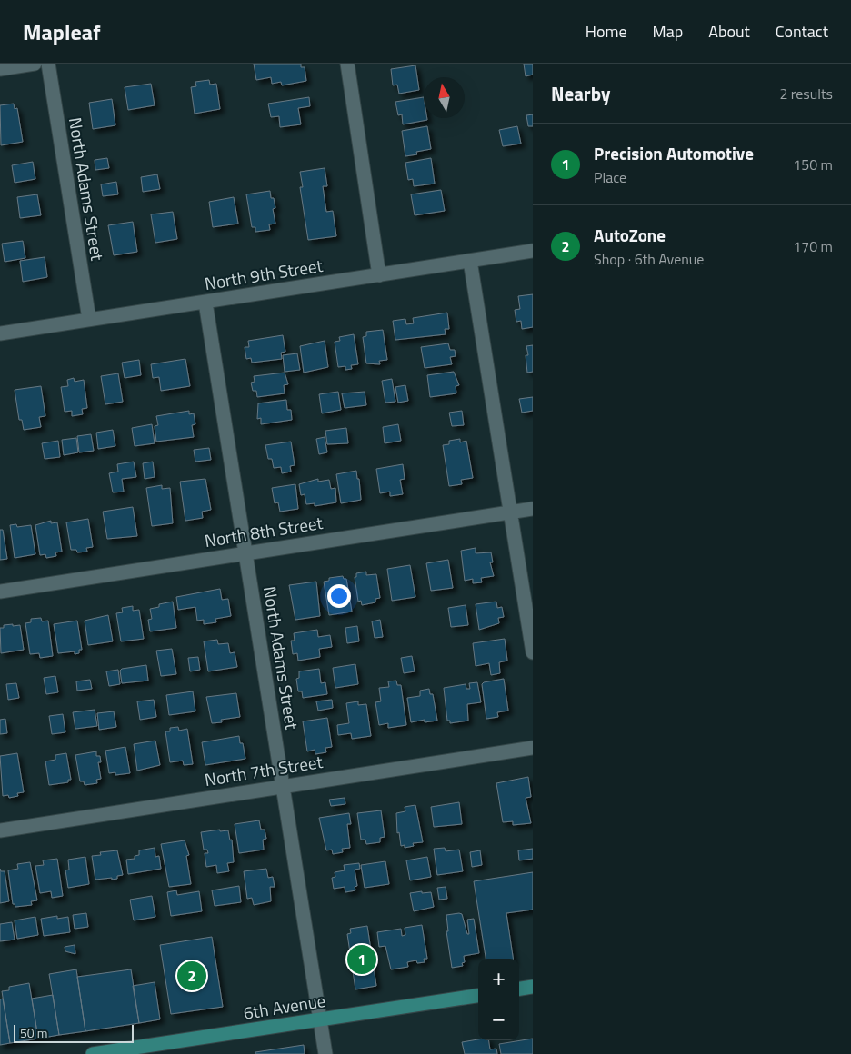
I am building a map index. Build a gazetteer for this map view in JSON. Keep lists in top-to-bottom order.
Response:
{
  "streets": {
    "main road": ["6th Avenue"],
    "street": [
      "North Adams Street",
      "North 9th Street",
      "North 8th Street",
      "North 7th Street"
    ]
  },
  "crossings": [
    ["North Adams Street", "North 9th Street"],
    ["North Adams Street", "North 8th Street"],
    ["North Adams Street", "North 7th Street"],
    ["North Adams Street", "6th Avenue"]
  ],
  "scale_bar": "50 m",
  "north": "top",
  "page": {
    "header": "Mapleaf",
    "nav": [
      "Home",
      "Map",
      "About",
      "Contact"
    ],
    "heading": ["Nearby", "2 results"],
    "list": [
      {
        "mark": "1",
        "name": "Precision Automotive",
        "note": "Place",
        "value": "150 m"
      },
      {
        "mark": "2",
        "name": "AutoZone",
        "note": "Shop · 6th Avenue",
        "value": "170 m"
      }
    ],
    "pins": ["1", "2"],
    "map_buttons": ["+", "−"],
    "scale": "50 m"
  }
}
